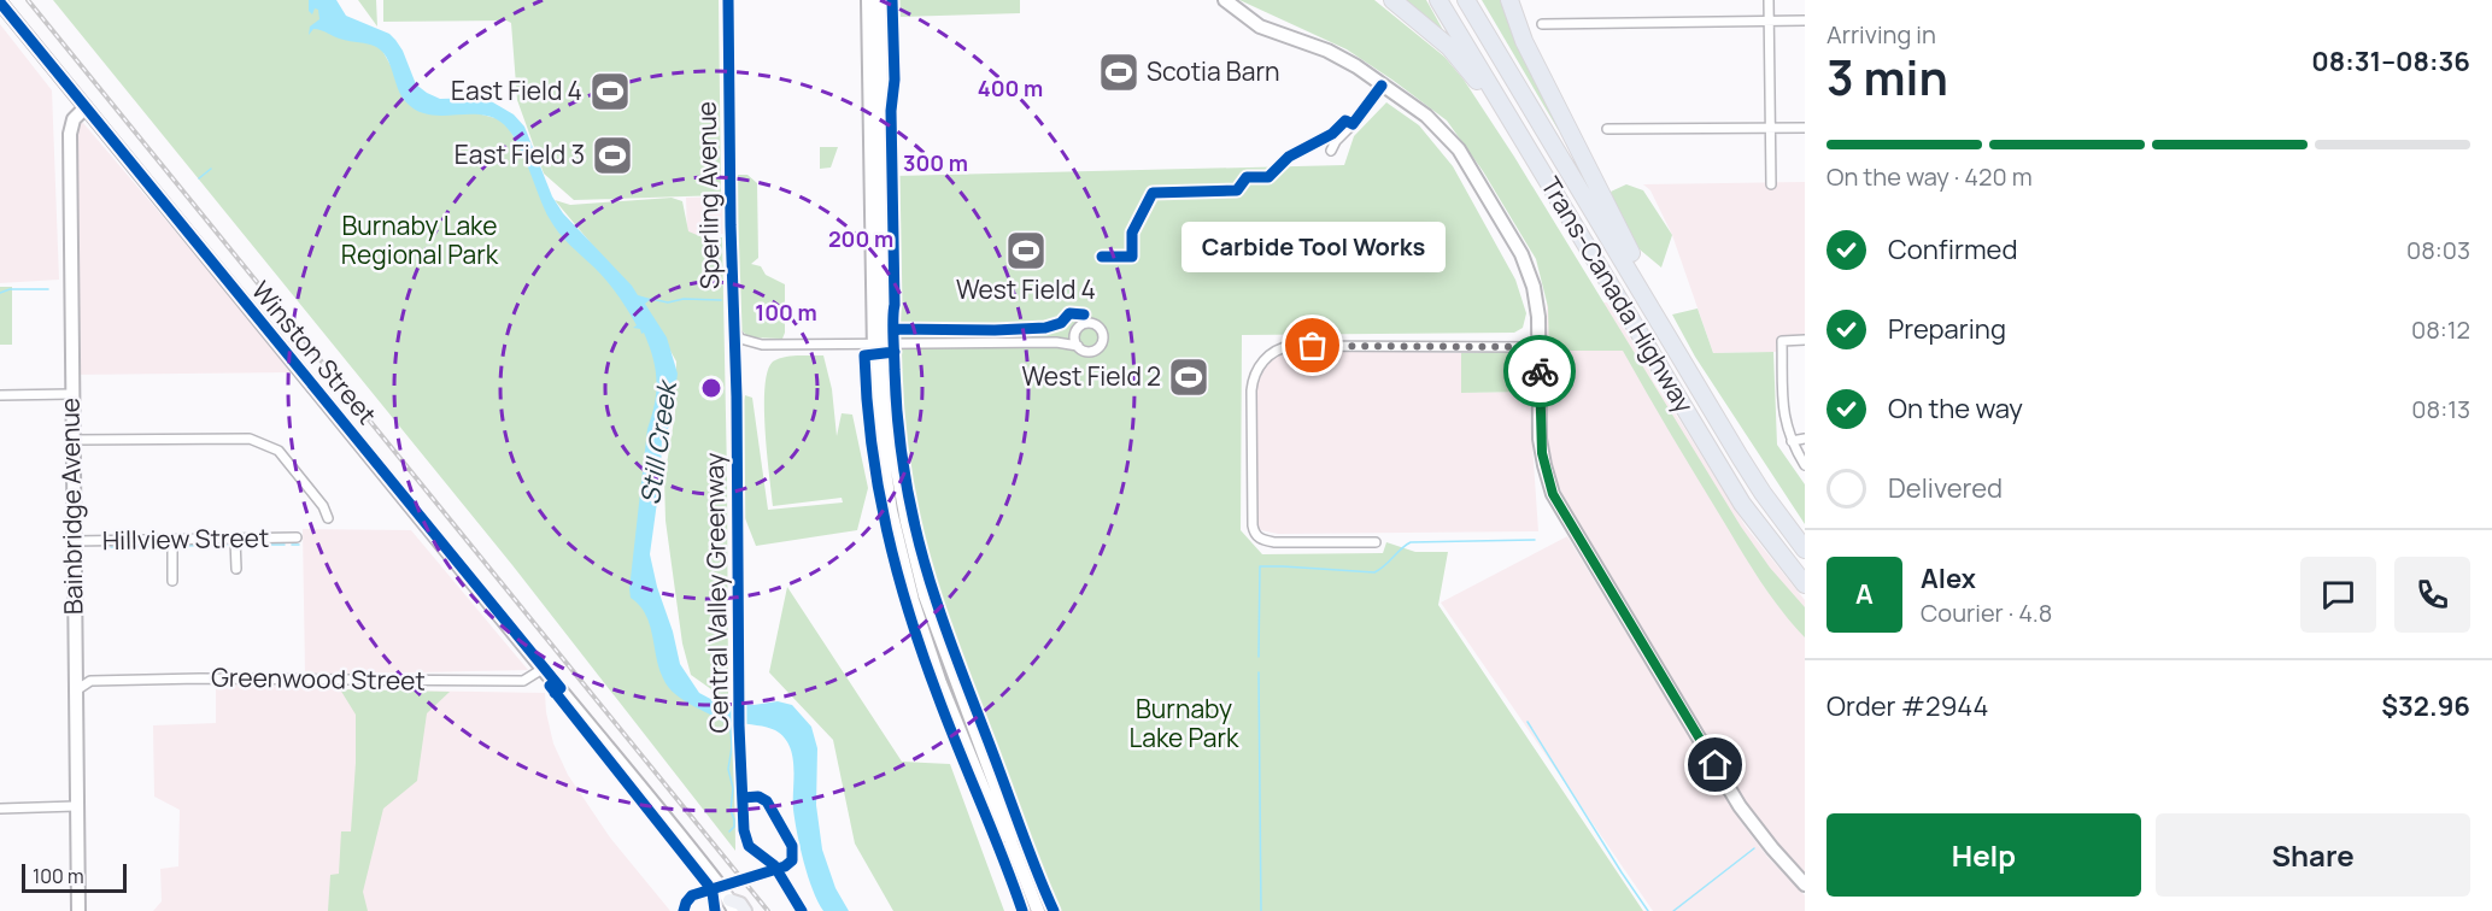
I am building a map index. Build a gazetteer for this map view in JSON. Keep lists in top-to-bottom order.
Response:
{
  "streets": {
    "highway": ["Trans-Canada Highway"],
    "street": [
      "Sperling Avenue",
      "Winston Street",
      "Bainbridge Avenue",
      "Hillview Street",
      "Greenwood Street"
    ],
    "cycle path": ["Central Valley Greenway"]
  },
  "crossings": [
    ["Winston Street", "Bainbridge Avenue"],
    ["Winston Street", "Greenwood Street"],
    ["Bainbridge Avenue", "Hillview Street"]
  ],
  "water": ["Still Creek"],
  "parks": ["Burnaby Lake Regional Park", "Burnaby Lake Park"],
  "places": {
    "sports": [
      "Scotia Barn",
      "East Field 4",
      "East Field 3",
      "West Field 4",
      "West Field 2"
    ],
    "other": ["Carbide Tool Works"]
  },
  "scale_bar": "100 m",
  "page": {
    "heading": ["3 min", "Arriving in", "08:31–08:36"],
    "panel": [
      "Alex",
      "Courier · 4.8",
      "Order #2944",
      "$32.96"
    ],
    "bar": "On the way · 420 m",
    "list": [
      ["Confirmed", "08:03"],
      ["Preparing", "08:12"],
      ["On the way", "08:13"],
      "Delivered"
    ],
    "bubble": "Carbide Tool Works",
    "round": "A",
    "buttons": ["Help", "Share"],
    "scale": "100 m"
  },
  "rings": [
    "400 m",
    "300 m",
    "200 m",
    "100 m"
  ]
}
